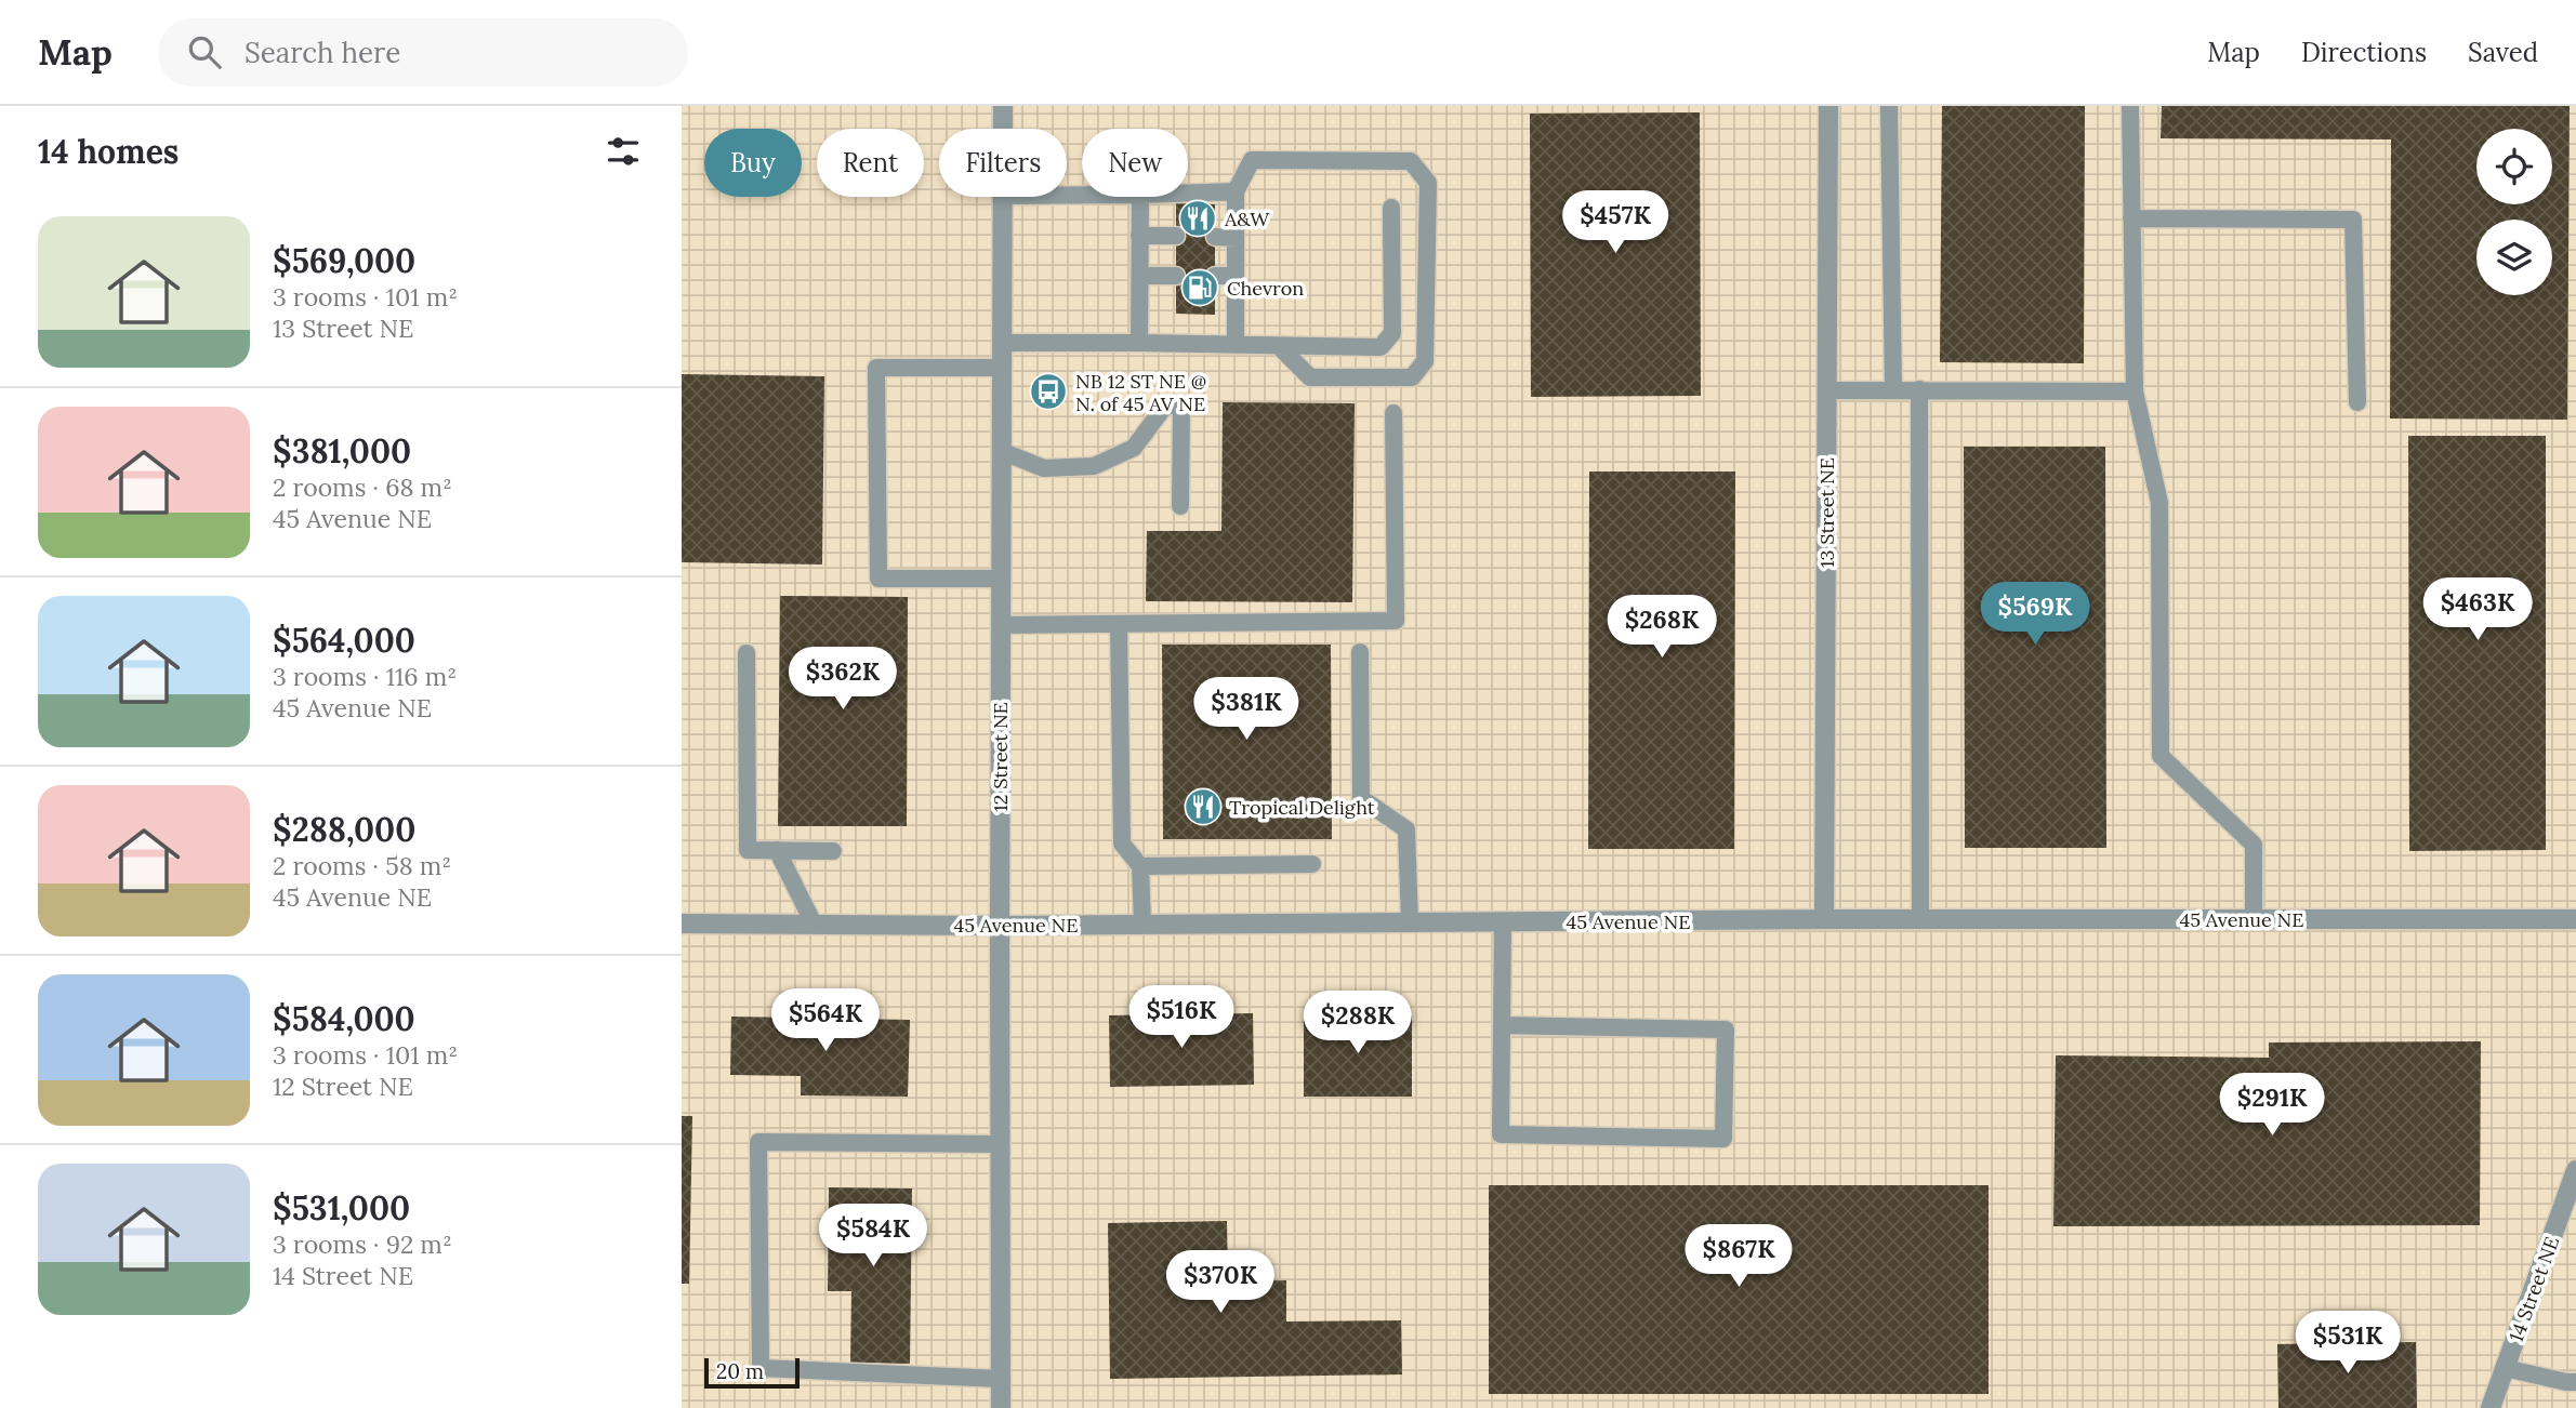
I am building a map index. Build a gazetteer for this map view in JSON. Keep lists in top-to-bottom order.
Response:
{
  "streets": {
    "street": [
      "13 Street NE",
      "12 Street NE",
      "45 Avenue NE",
      "14 Street NE"
    ]
  },
  "crossings": [
    ["13 Street NE", "45 Avenue NE"],
    ["12 Street NE", "45 Avenue NE"]
  ],
  "places": {
    "restaurant": ["A&W", "Tropical Delight"],
    "fuel station": ["Chevron"],
    "bus stop": ["NB 12 ST NE @ N. of 45 AV NE"]
  },
  "scale_bar": "20 m",
  "page": {
    "header": "Map",
    "search": "Search here",
    "nav": ["Map", "Directions", "Saved"],
    "heading": "14 homes",
    "chip": [
      "Buy",
      "Rent",
      "Filters",
      "New"
    ],
    "price": [
      "$457K",
      "$463K",
      "$569K",
      "$268K",
      "$362K",
      "$381K",
      "$516K",
      "$564K",
      "$288K",
      "$291K",
      "$584K",
      "$867K",
      "$370K",
      "$531K"
    ],
    "list": [
      {
        "name": "$569,000",
        "note": "3 rooms · 101 m² · 13 Street NE"
      },
      {
        "name": "$381,000",
        "note": "2 rooms · 68 m² · 45 Avenue NE"
      },
      {
        "name": "$564,000",
        "note": "3 rooms · 116 m² · 45 Avenue NE"
      },
      {
        "name": "$288,000",
        "note": "2 rooms · 58 m² · 45 Avenue NE"
      },
      {
        "name": "$584,000",
        "note": "3 rooms · 101 m² · 12 Street NE"
      },
      {
        "name": "$531,000",
        "note": "3 rooms · 92 m² · 14 Street NE"
      }
    ],
    "scale": "20 m"
  }
}
